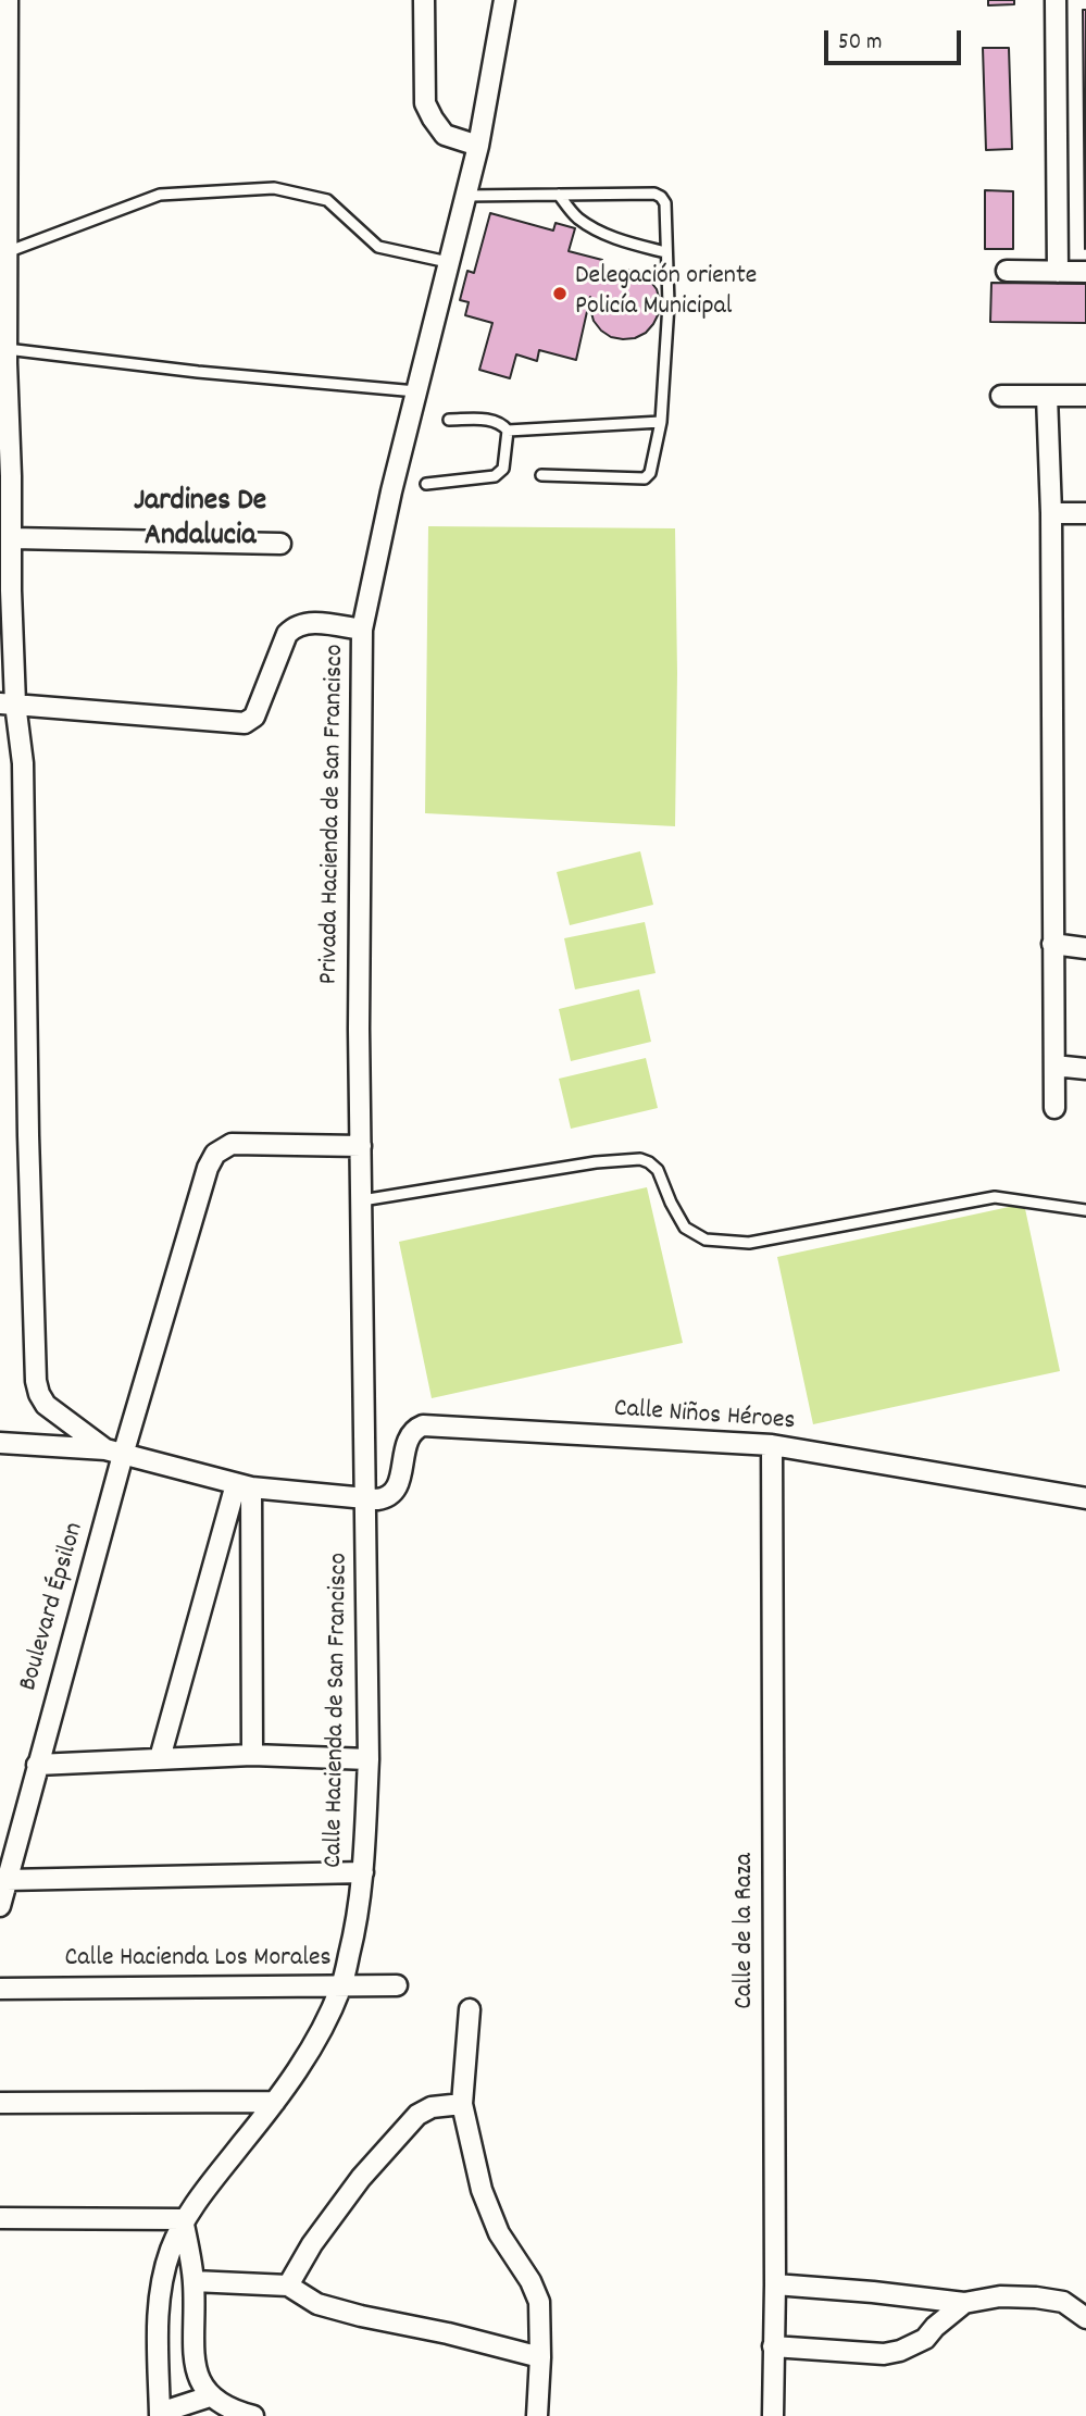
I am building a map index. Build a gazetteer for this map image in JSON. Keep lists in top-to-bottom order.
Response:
{
  "streets": {
    "street": [
      "Privada Hacienda de San Francisco",
      "Calle Niños Héroes",
      "Boulevard Épsilon",
      "Calle Hacienda de San Francisco",
      "Calle de la Raza",
      "Calle Hacienda Los Morales"
    ]
  },
  "crossings": [
    ["Privada Hacienda de San Francisco", "Calle Niños Héroes"],
    ["Privada Hacienda de San Francisco", "Boulevard Épsilon"],
    ["Privada Hacienda de San Francisco", "Calle Hacienda de San Francisco"],
    ["Calle Niños Héroes", "Calle Hacienda de San Francisco"],
    ["Calle Niños Héroes", "Calle de la Raza"],
    ["Calle Hacienda de San Francisco", "Calle Hacienda Los Morales"]
  ],
  "districts": ["Jardines De Andalucia"],
  "places": ["Delegación oriente Policía Municipal"],
  "scale_bar": "50 m"
}
